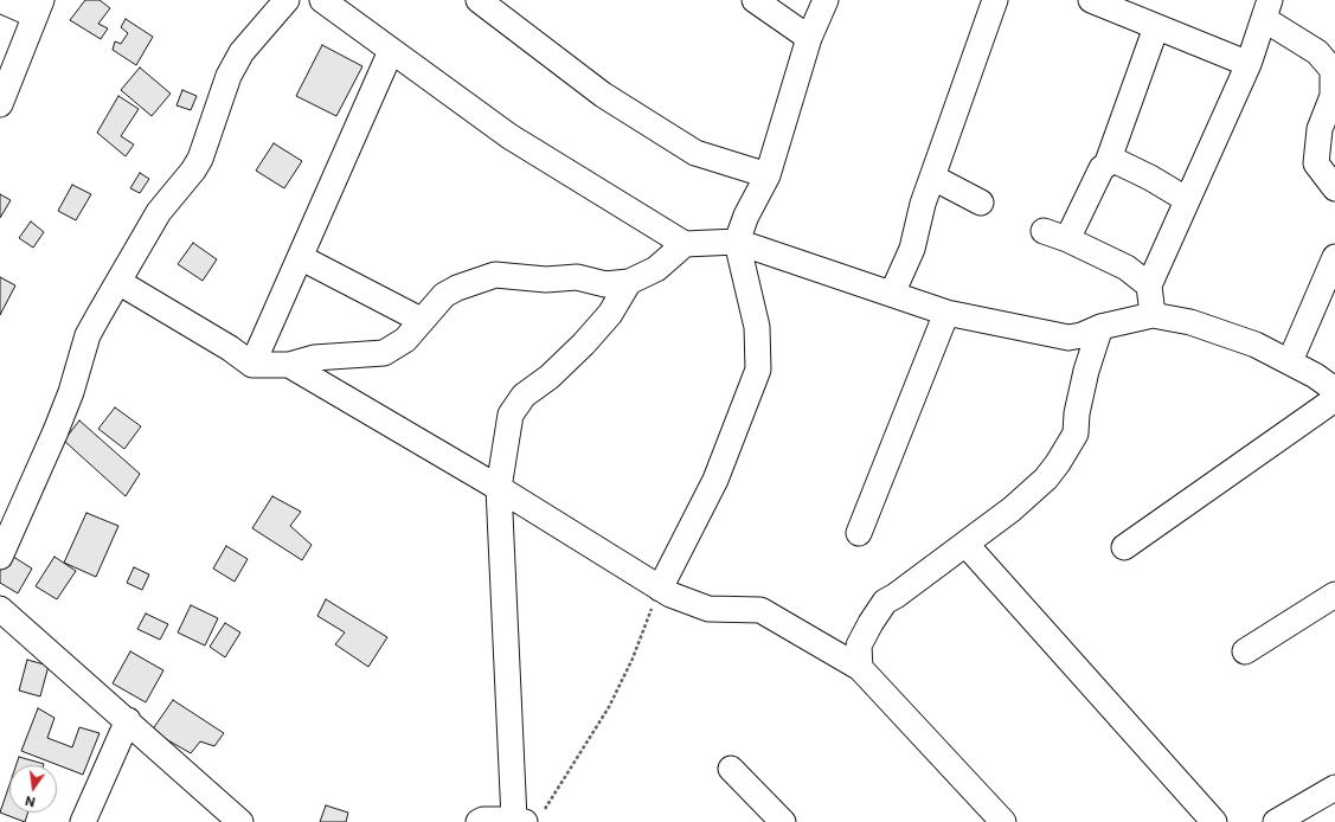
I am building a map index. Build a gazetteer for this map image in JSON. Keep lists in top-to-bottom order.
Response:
{
  "north": "bottom"
}
